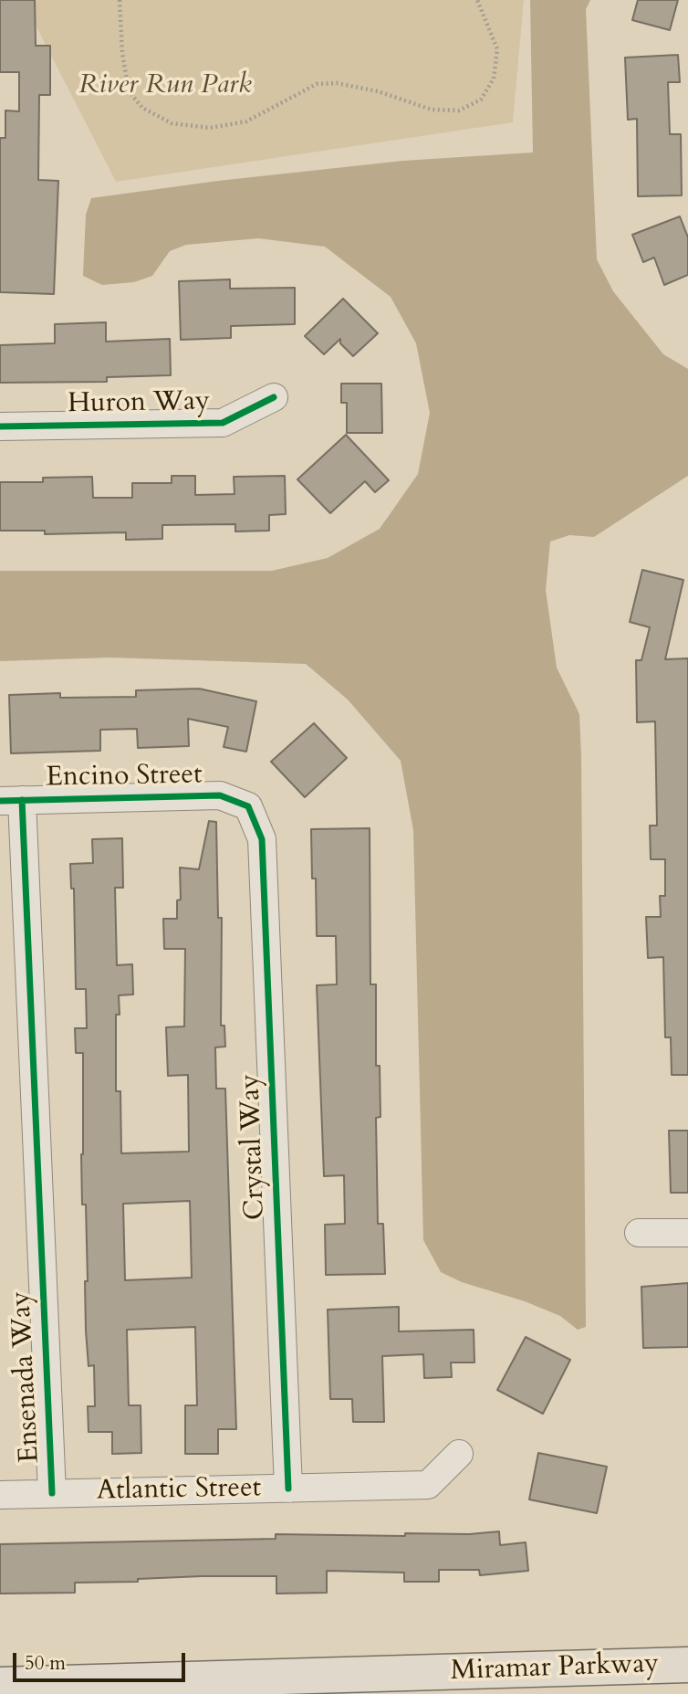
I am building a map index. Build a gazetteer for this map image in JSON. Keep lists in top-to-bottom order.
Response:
{
  "streets": {
    "main road": ["Miramar Parkway"],
    "street": [
      "Huron Way",
      "Encino Street",
      "Crystal Way",
      "Ensenada Way",
      "Atlantic Street"
    ]
  },
  "crossings": [
    ["Encino Street", "Crystal Way"],
    ["Encino Street", "Ensenada Way"],
    ["Crystal Way", "Atlantic Street"],
    ["Ensenada Way", "Atlantic Street"]
  ],
  "parks": ["River Run Park"],
  "scale_bar": "50 m"
}
